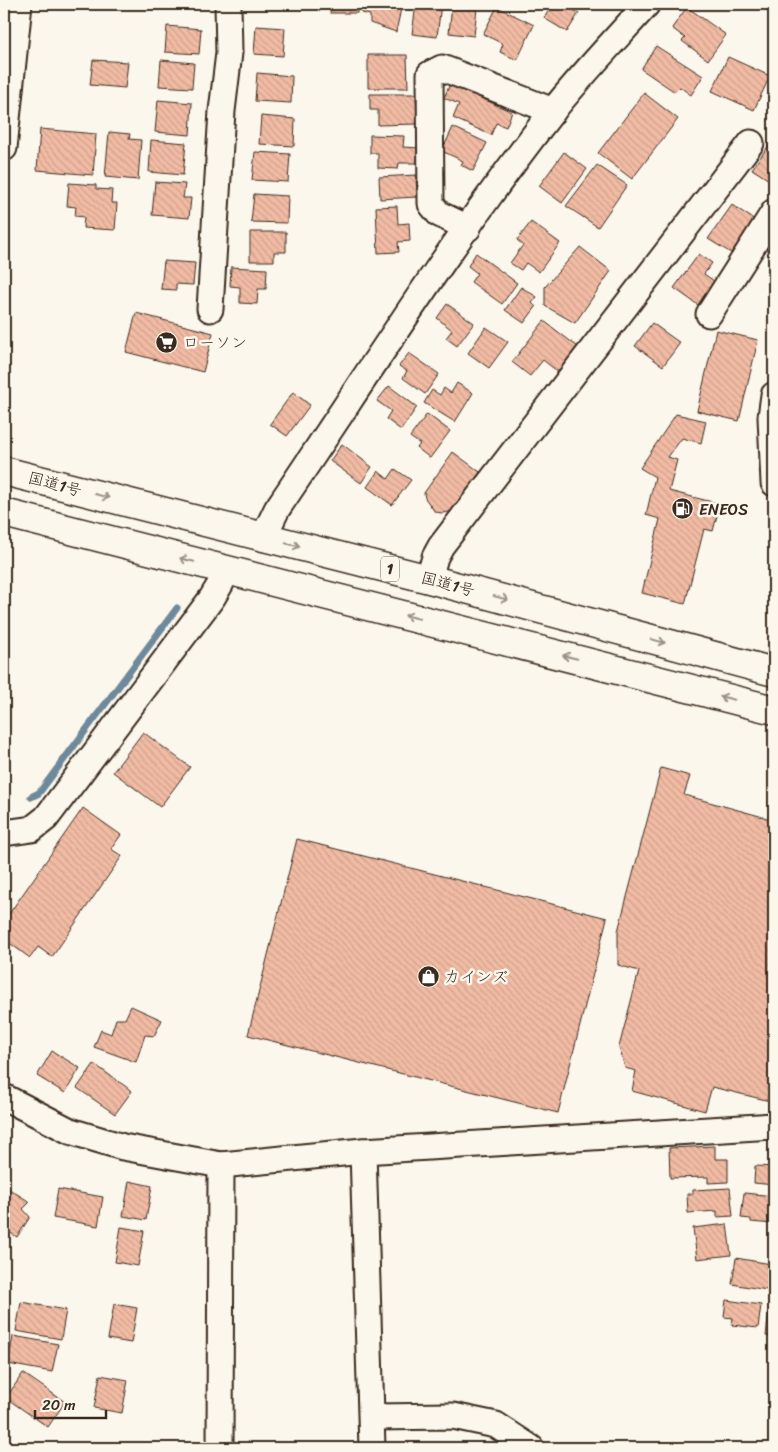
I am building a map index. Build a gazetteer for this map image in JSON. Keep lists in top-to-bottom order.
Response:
{
  "streets": {
    "highway": ["国道1号", "1"]
  },
  "places": {
    "supermarket": ["ローソン"],
    "fuel station": ["ENEOS"],
    "shop": ["カインズ"]
  },
  "scale_bar": "20 m"
}
